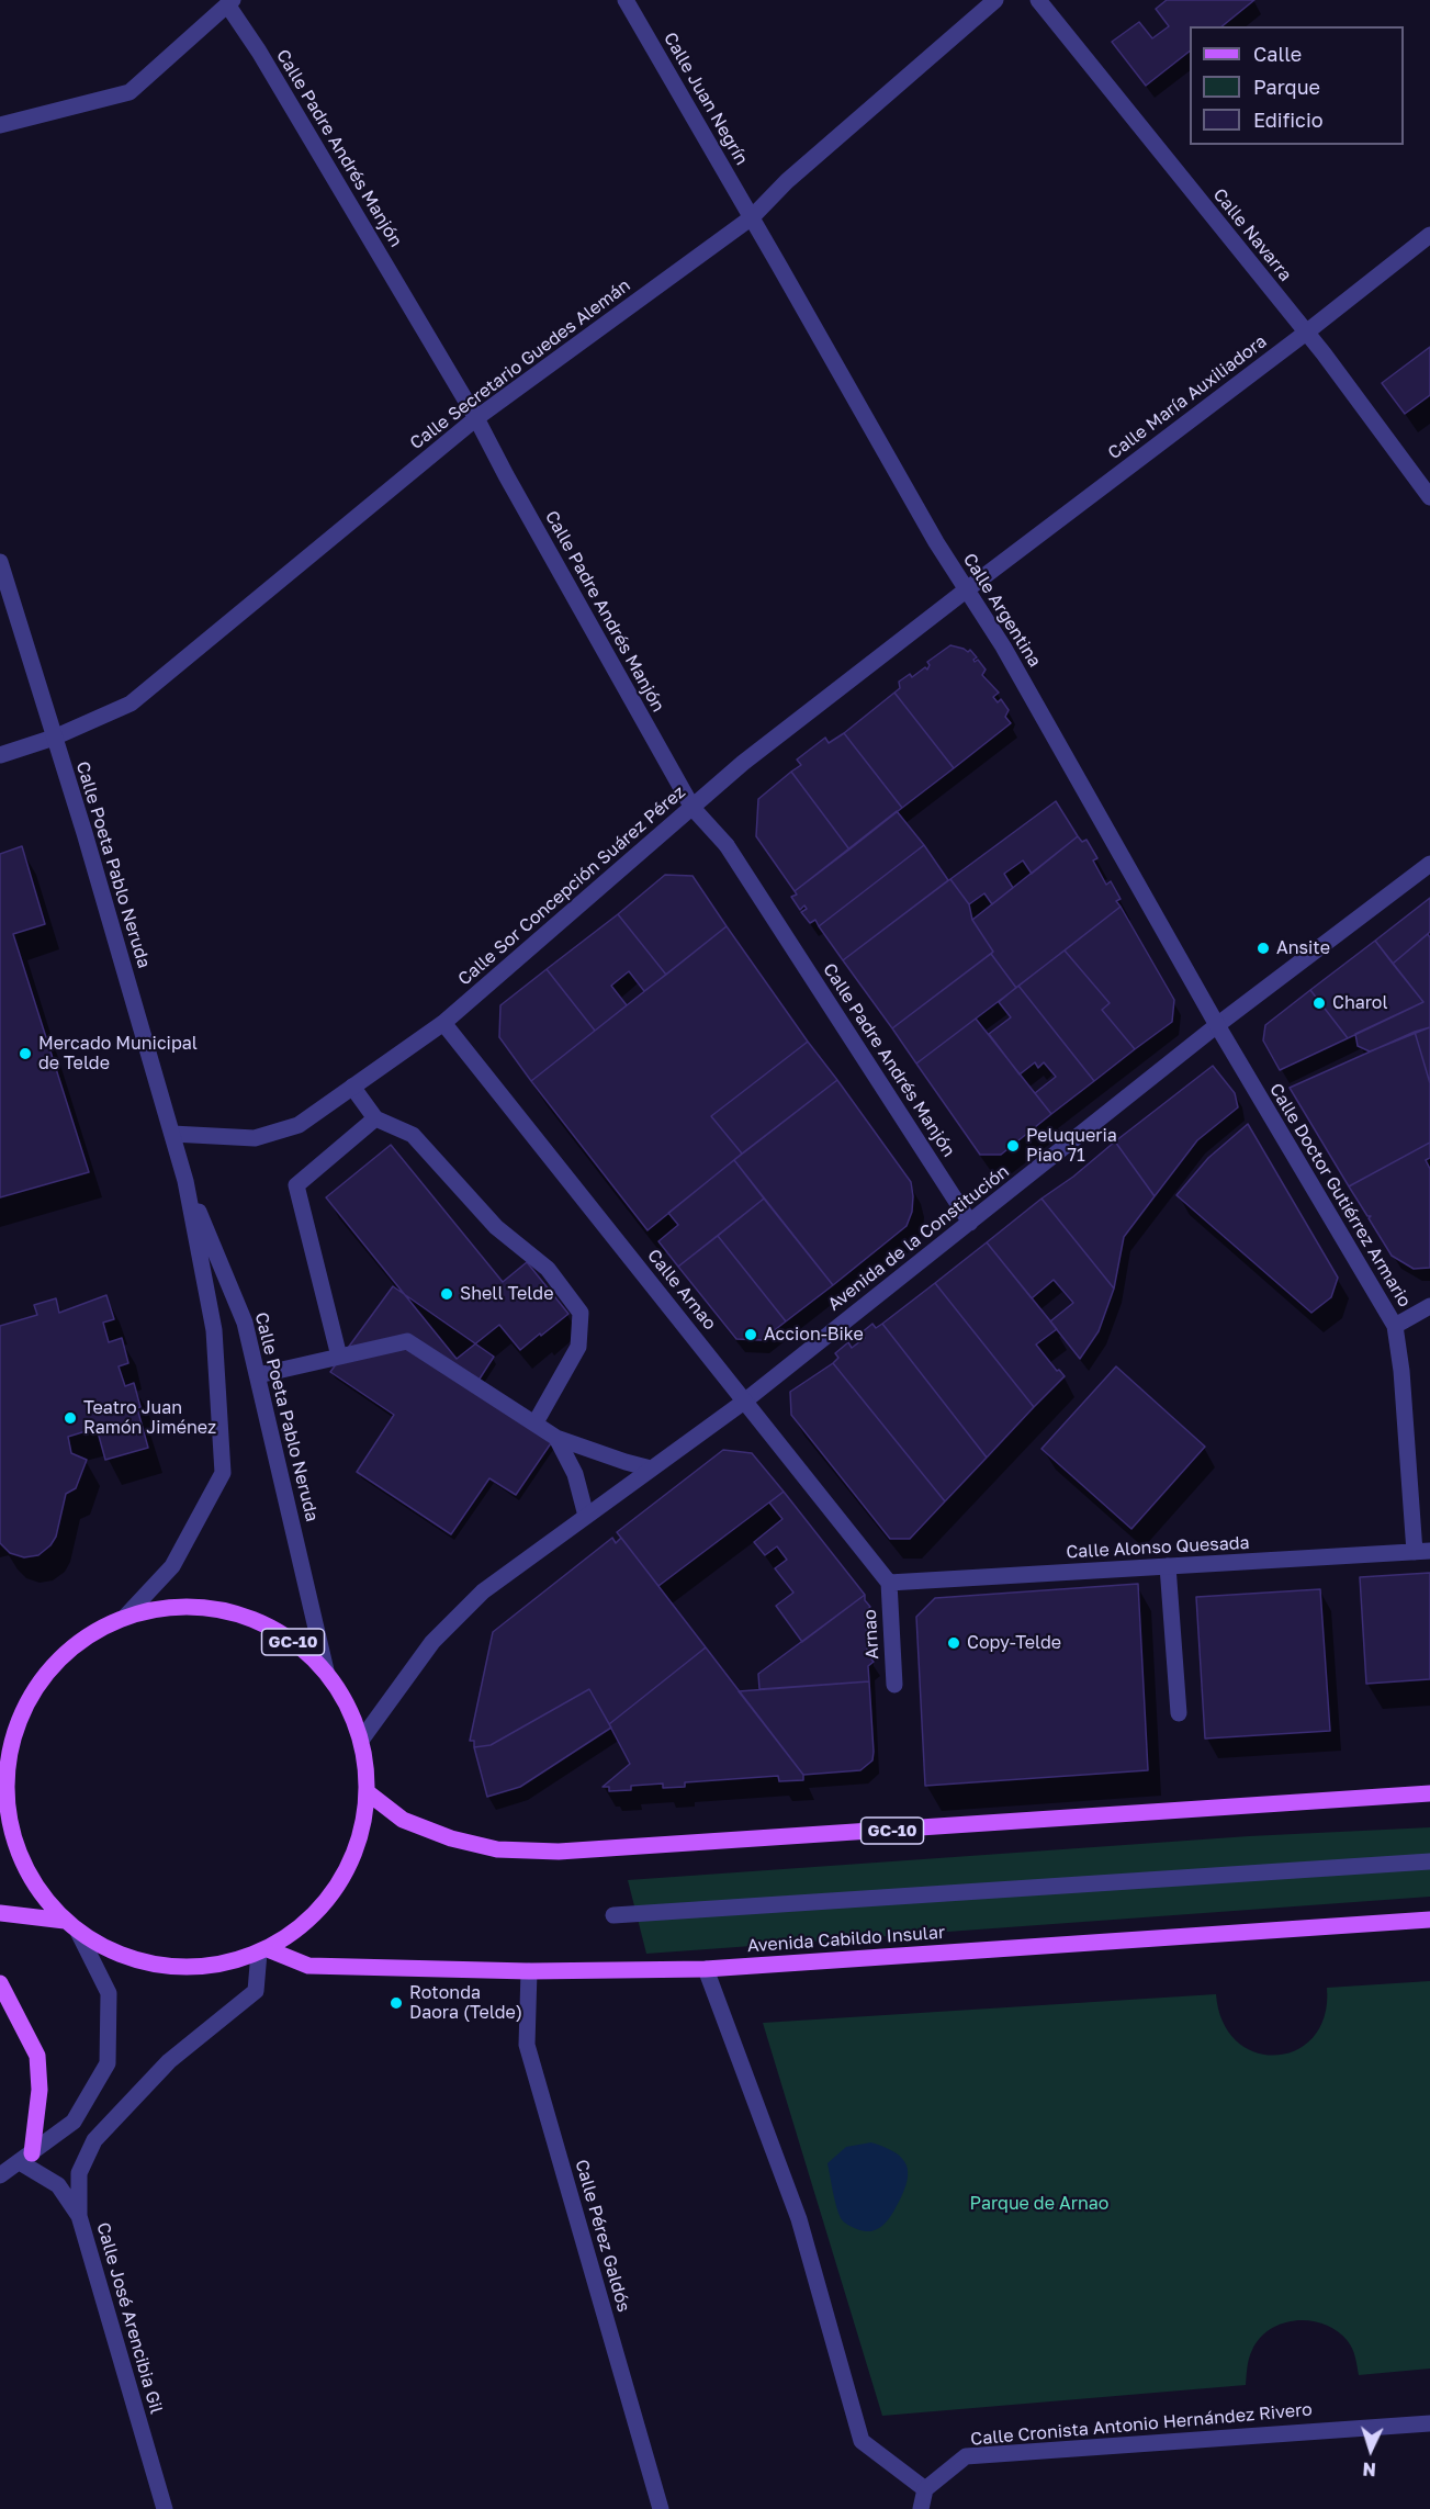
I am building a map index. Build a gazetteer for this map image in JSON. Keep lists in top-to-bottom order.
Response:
{
  "streets": {
    "main road": ["GC-10", "Avenida Cabildo Insular"],
    "street": [
      "Calle Juan Negrín",
      "Calle Padre Andrés Manjón",
      "Calle Navarra",
      "Calle Secretario Guedes Alemán",
      "Calle María Auxiliadora",
      "Calle Argentina",
      "Calle Poeta Pablo Neruda",
      "Calle Sor Concepción Suárez Pérez",
      "Calle Doctor Gutiérrez Armario",
      "Avenida de la Constitución",
      "Calle Arnao",
      "Calle Alonso Quesada",
      "Arnao",
      "Calle Pérez Galdós",
      "Calle José Arencibia Gil",
      "Calle Cronista Antonio Hernández Rivero"
    ]
  },
  "crossings": [
    ["Calle Juan Negrín", "Calle Secretario Guedes Alemán"],
    ["Calle Juan Negrín", "Calle Argentina"],
    ["Calle Padre Andrés Manjón", "Calle Secretario Guedes Alemán"],
    ["Calle Padre Andrés Manjón", "Calle Sor Concepción Suárez Pérez"],
    ["Calle Padre Andrés Manjón", "Avenida de la Constitución"],
    ["Calle Navarra", "Calle María Auxiliadora"],
    ["Calle Secretario Guedes Alemán", "Calle Argentina"],
    ["Calle Secretario Guedes Alemán", "Calle Poeta Pablo Neruda"],
    ["Calle María Auxiliadora", "Calle Argentina"],
    ["Calle María Auxiliadora", "Calle Sor Concepción Suárez Pérez"],
    ["Calle Argentina", "Calle Sor Concepción Suárez Pérez"],
    ["Calle Argentina", "Calle Doctor Gutiérrez Armario"],
    ["Calle Argentina", "Avenida de la Constitución"],
    ["Calle Poeta Pablo Neruda", "Calle Sor Concepción Suárez Pérez"],
    ["Calle Poeta Pablo Neruda", "GC-10"],
    ["Calle Sor Concepción Suárez Pérez", "Calle Arnao"],
    ["Calle Doctor Gutiérrez Armario", "Avenida de la Constitución"],
    ["Calle Doctor Gutiérrez Armario", "Calle Alonso Quesada"],
    ["Avenida de la Constitución", "Calle Arnao"],
    ["Avenida de la Constitución", "GC-10"],
    ["Calle Arnao", "Calle Alonso Quesada"],
    ["Calle Arnao", "Arnao"],
    ["Calle Alonso Quesada", "Arnao"],
    ["GC-10", "Avenida Cabildo Insular"],
    ["Avenida Cabildo Insular", "Calle Pérez Galdós"]
  ],
  "parks": ["Parque de Arnao"],
  "places": [
    "Ansite",
    "Charol",
    "Mercado Municipal de Telde",
    "Peluqueria Piao 71",
    "Shell Telde",
    "Accion-Bike",
    "Teatro Juan Ramón Jiménez",
    "Copy-Telde",
    "Rotonda Daora (Telde)"
  ],
  "legend": ["Calle", "Parque", "Edificio"],
  "north": "bottom"
}
